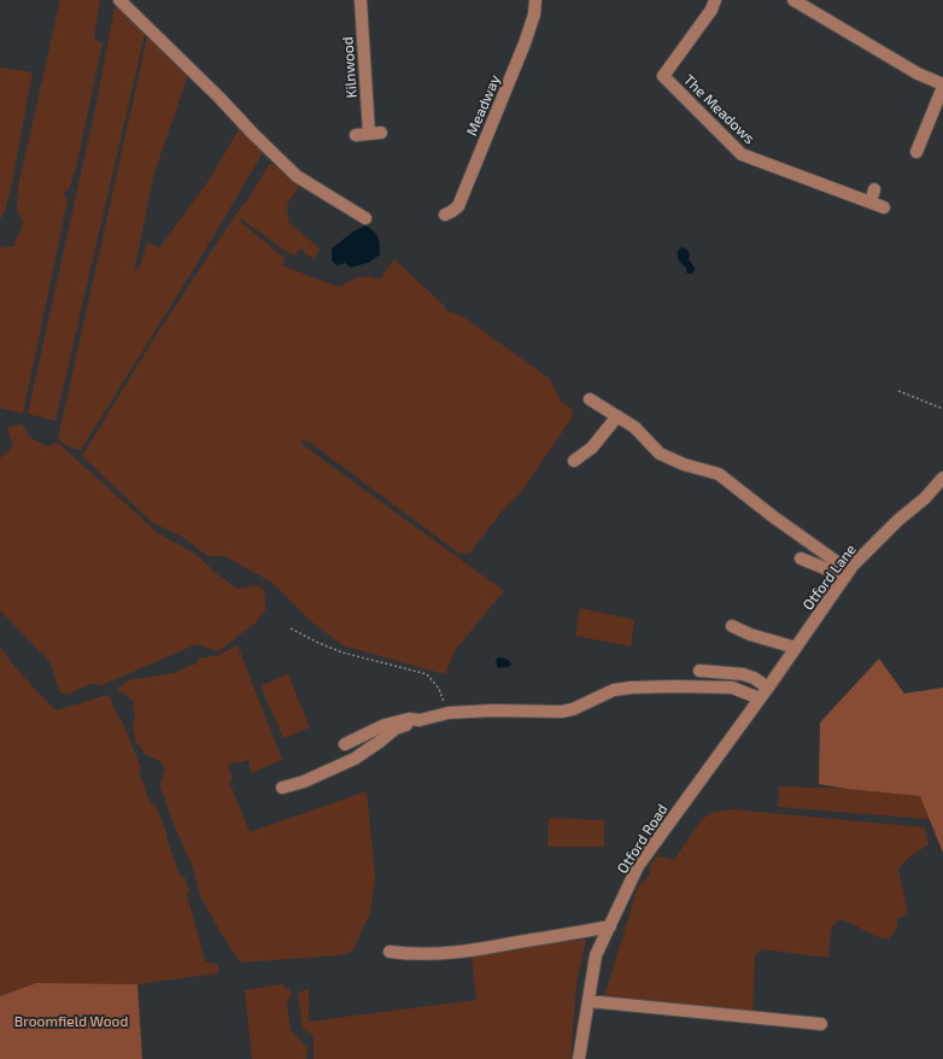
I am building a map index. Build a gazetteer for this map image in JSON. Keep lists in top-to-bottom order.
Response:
{
  "streets": {
    "street": [
      "Kilnwood",
      "Meadway",
      "The Meadows",
      "Otford Lane",
      "Otford Road"
    ]
  },
  "crossings": [
    ["Otford Lane", "Otford Road"]
  ],
  "parks": ["Broomfield Wood"]
}
